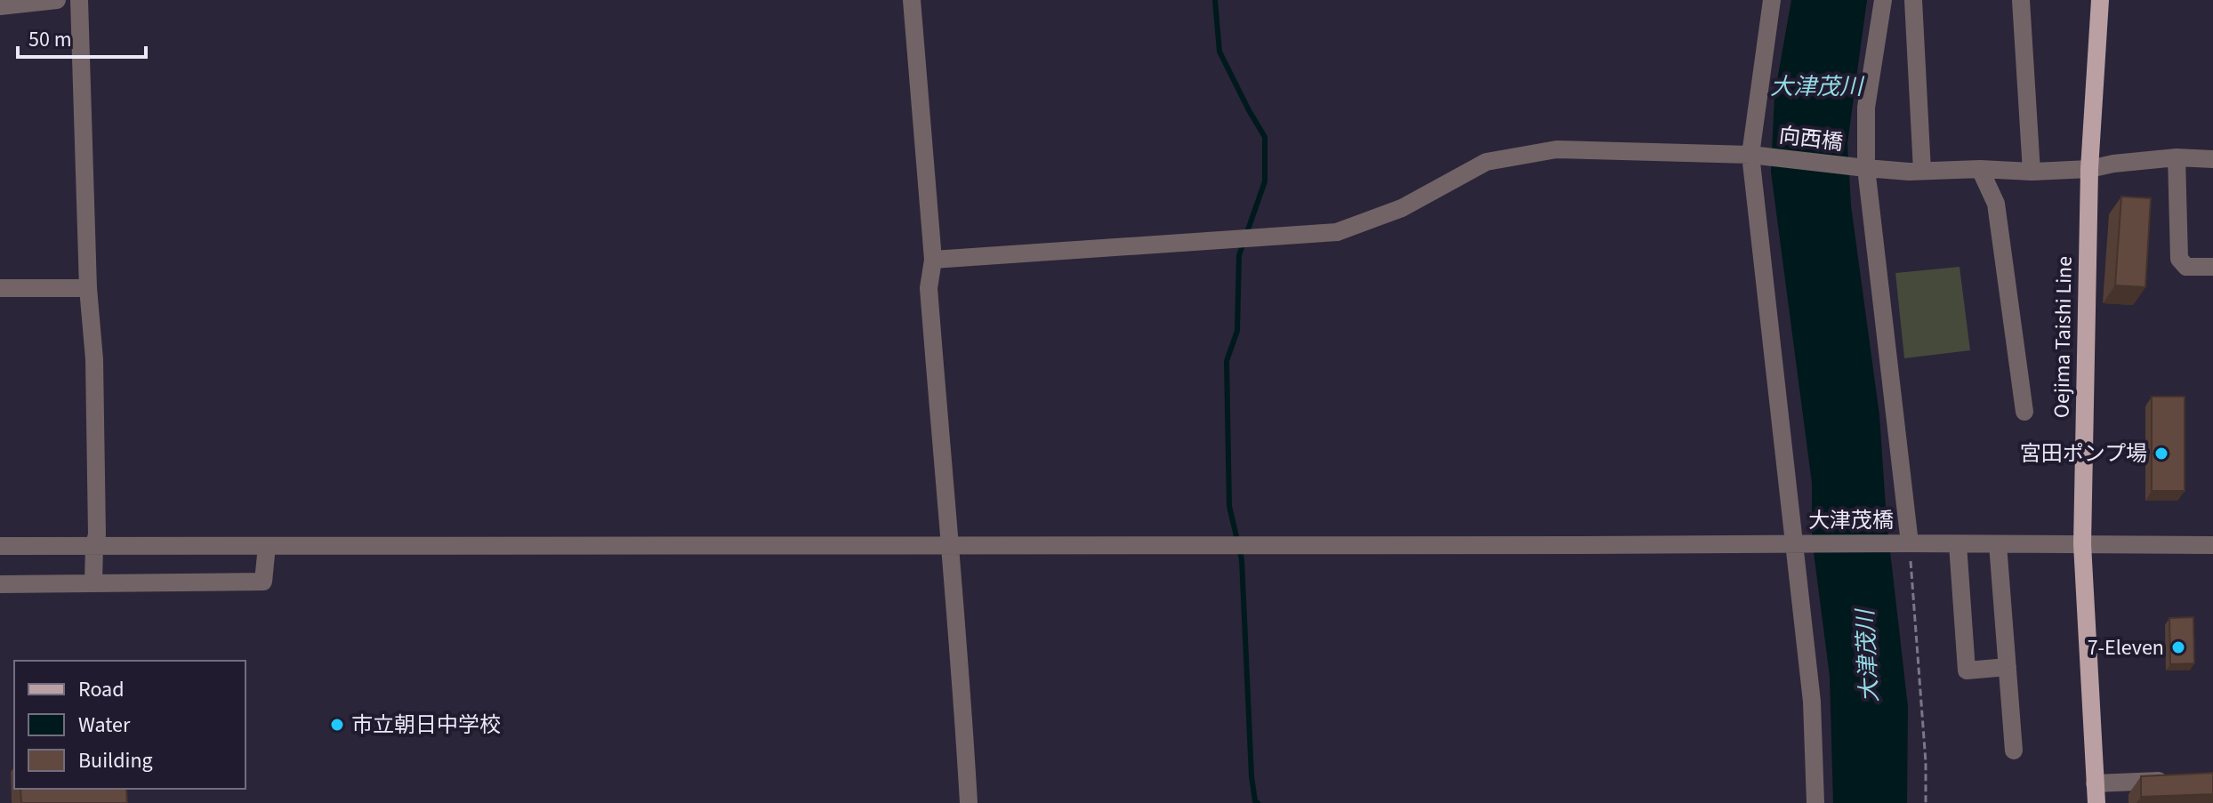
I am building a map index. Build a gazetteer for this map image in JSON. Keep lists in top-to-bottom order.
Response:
{
  "streets": {
    "main road": ["Oejima Taishi Line"],
    "street": ["向西橋", "大津茂橋"]
  },
  "crossings": [
    ["向西橋", "Oejima Taishi Line"],
    ["Oejima Taishi Line", "大津茂橋"]
  ],
  "water": ["大津茂川"],
  "places": ["宮田ポンプ場", "7-Eleven", "市立朝日中学校"],
  "legend": ["Road", "Water", "Building"],
  "scale_bar": "50 m"
}
